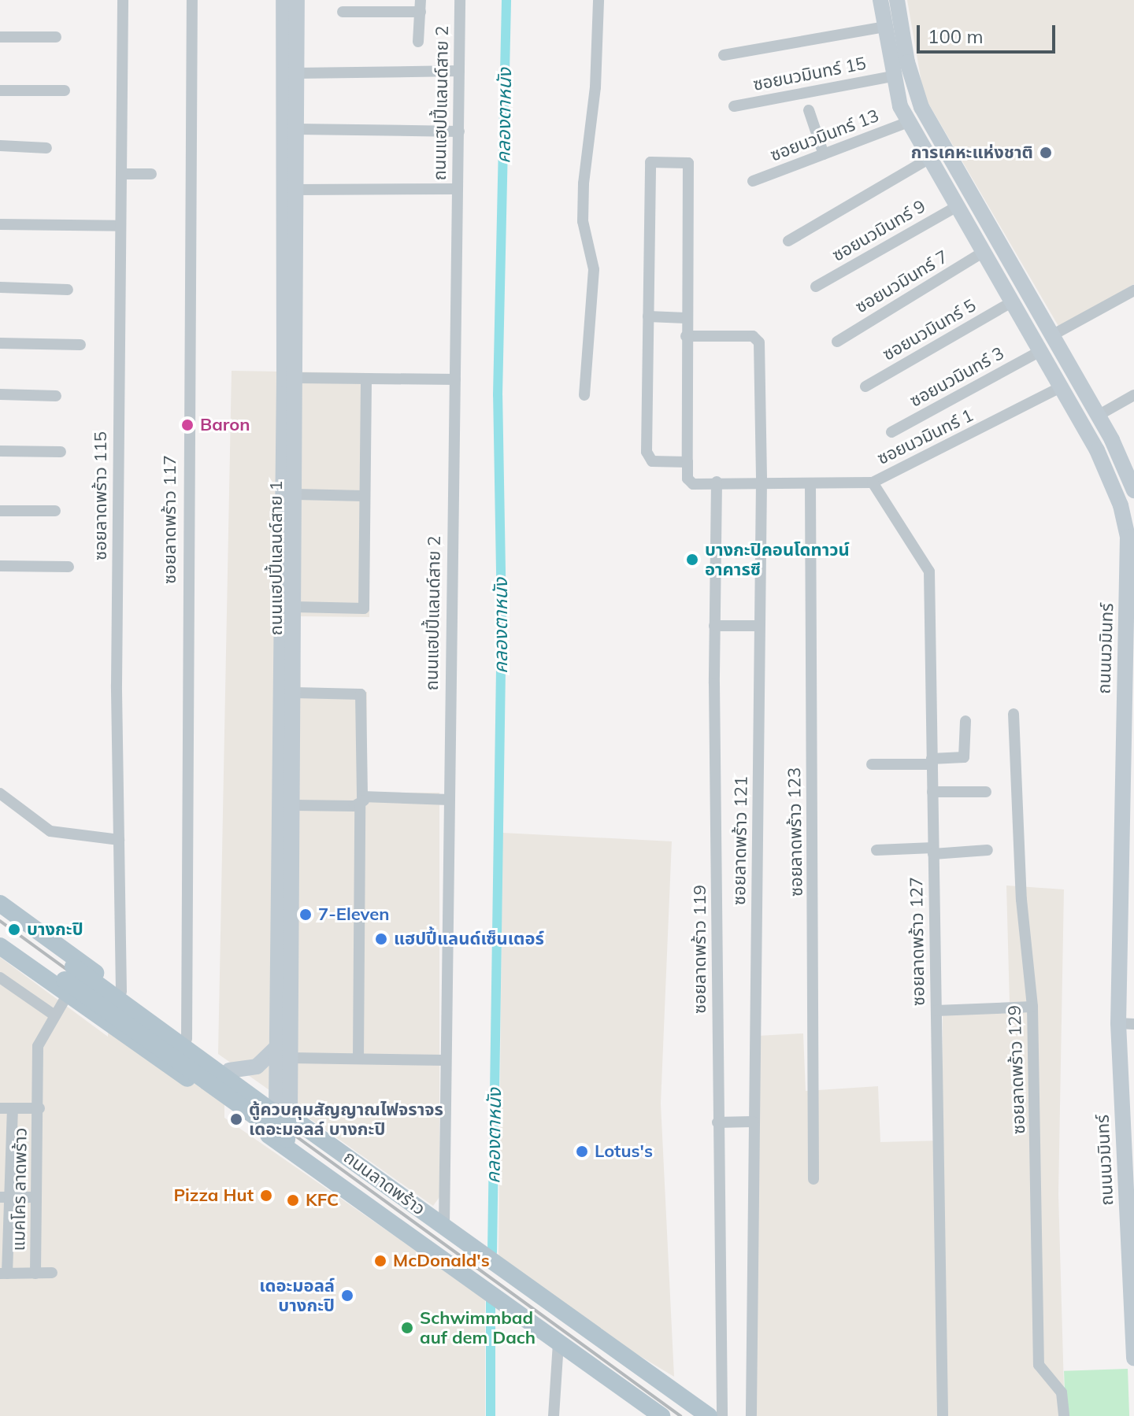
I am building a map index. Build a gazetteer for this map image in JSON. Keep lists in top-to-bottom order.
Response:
{
  "streets": {
    "main road": ["ถนนลาดพร้าว"],
    "street": [
      "ซอยนวมินทร์ 15",
      "ถนนแฮปปี้แลนด์สาย 2",
      "ซอยนวมินทร์ 13",
      "ซอยนวมินทร์ 9",
      "ซอยนวมินทร์ 7",
      "ซอยนวมินทร์ 5",
      "ซอยนวมินทร์ 3",
      "ซอยนวมินทร์ 1",
      "ซอยลาดพร้าว 115",
      "ซอยลาดพร้าว 117",
      "ถนนแฮปปี้แลนด์สาย 1",
      "ถนนนวมินทร์",
      "ซอยลาดพร้าว 123",
      "ซอยลาดพร้าว 121",
      "ซอยลาดพร้าว 127",
      "ซอยลาดพร้าว 119",
      "ซอยลาดพร้าว 129",
      "แมคโคร ลาดพร้าว"
    ]
  },
  "crossings": [
    ["ซอยนวมินทร์ 15", "ถนนนวมินทร์"],
    ["ถนนแฮปปี้แลนด์สาย 2", "ถนนลาดพร้าว"],
    ["ซอยนวมินทร์ 13", "ถนนนวมินทร์"],
    ["ซอยนวมินทร์ 9", "ถนนนวมินทร์"],
    ["ซอยนวมินทร์ 7", "ถนนนวมินทร์"],
    ["ซอยนวมินทร์ 5", "ถนนนวมินทร์"],
    ["ซอยนวมินทร์ 3", "ถนนนวมินทร์"],
    ["ซอยนวมินทร์ 1", "ถนนนวมินทร์"],
    ["ซอยนวมินทร์ 1", "ซอยลาดพร้าว 123"],
    ["ซอยนวมินทร์ 1", "ซอยลาดพร้าว 121"],
    ["ซอยนวมินทร์ 1", "ซอยลาดพร้าว 127"],
    ["ซอยนวมินทร์ 1", "ซอยลาดพร้าว 119"],
    ["ซอยลาดพร้าว 115", "ถนนลาดพร้าว"],
    ["ซอยลาดพร้าว 117", "ถนนลาดพร้าว"],
    ["ถนนแฮปปี้แลนด์สาย 1", "ถนนลาดพร้าว"],
    ["ถนนลาดพร้าว", "แมคโคร ลาดพร้าว"]
  ],
  "water": ["คลองตาหนัง"],
  "places": [
    "การเคหะแห่งชาติ",
    "Baron",
    "บางกะปิคอนโดทาวน์ อาคารซี",
    "7-Eleven",
    "บางกะปิ",
    "แฮปปี้แลนด์เซ็นเตอร์",
    "ตู้ควบคุมสัญญาณไฟจราจร เดอะมอลล์ บางกะปิ",
    "Lotus's",
    "Pizza Hut",
    "KFC",
    "McDonald's",
    "เดอะมอลล์ บางกะปิ",
    "Schwimmbad auf dem Dach"
  ],
  "scale_bar": "100 m"
}
